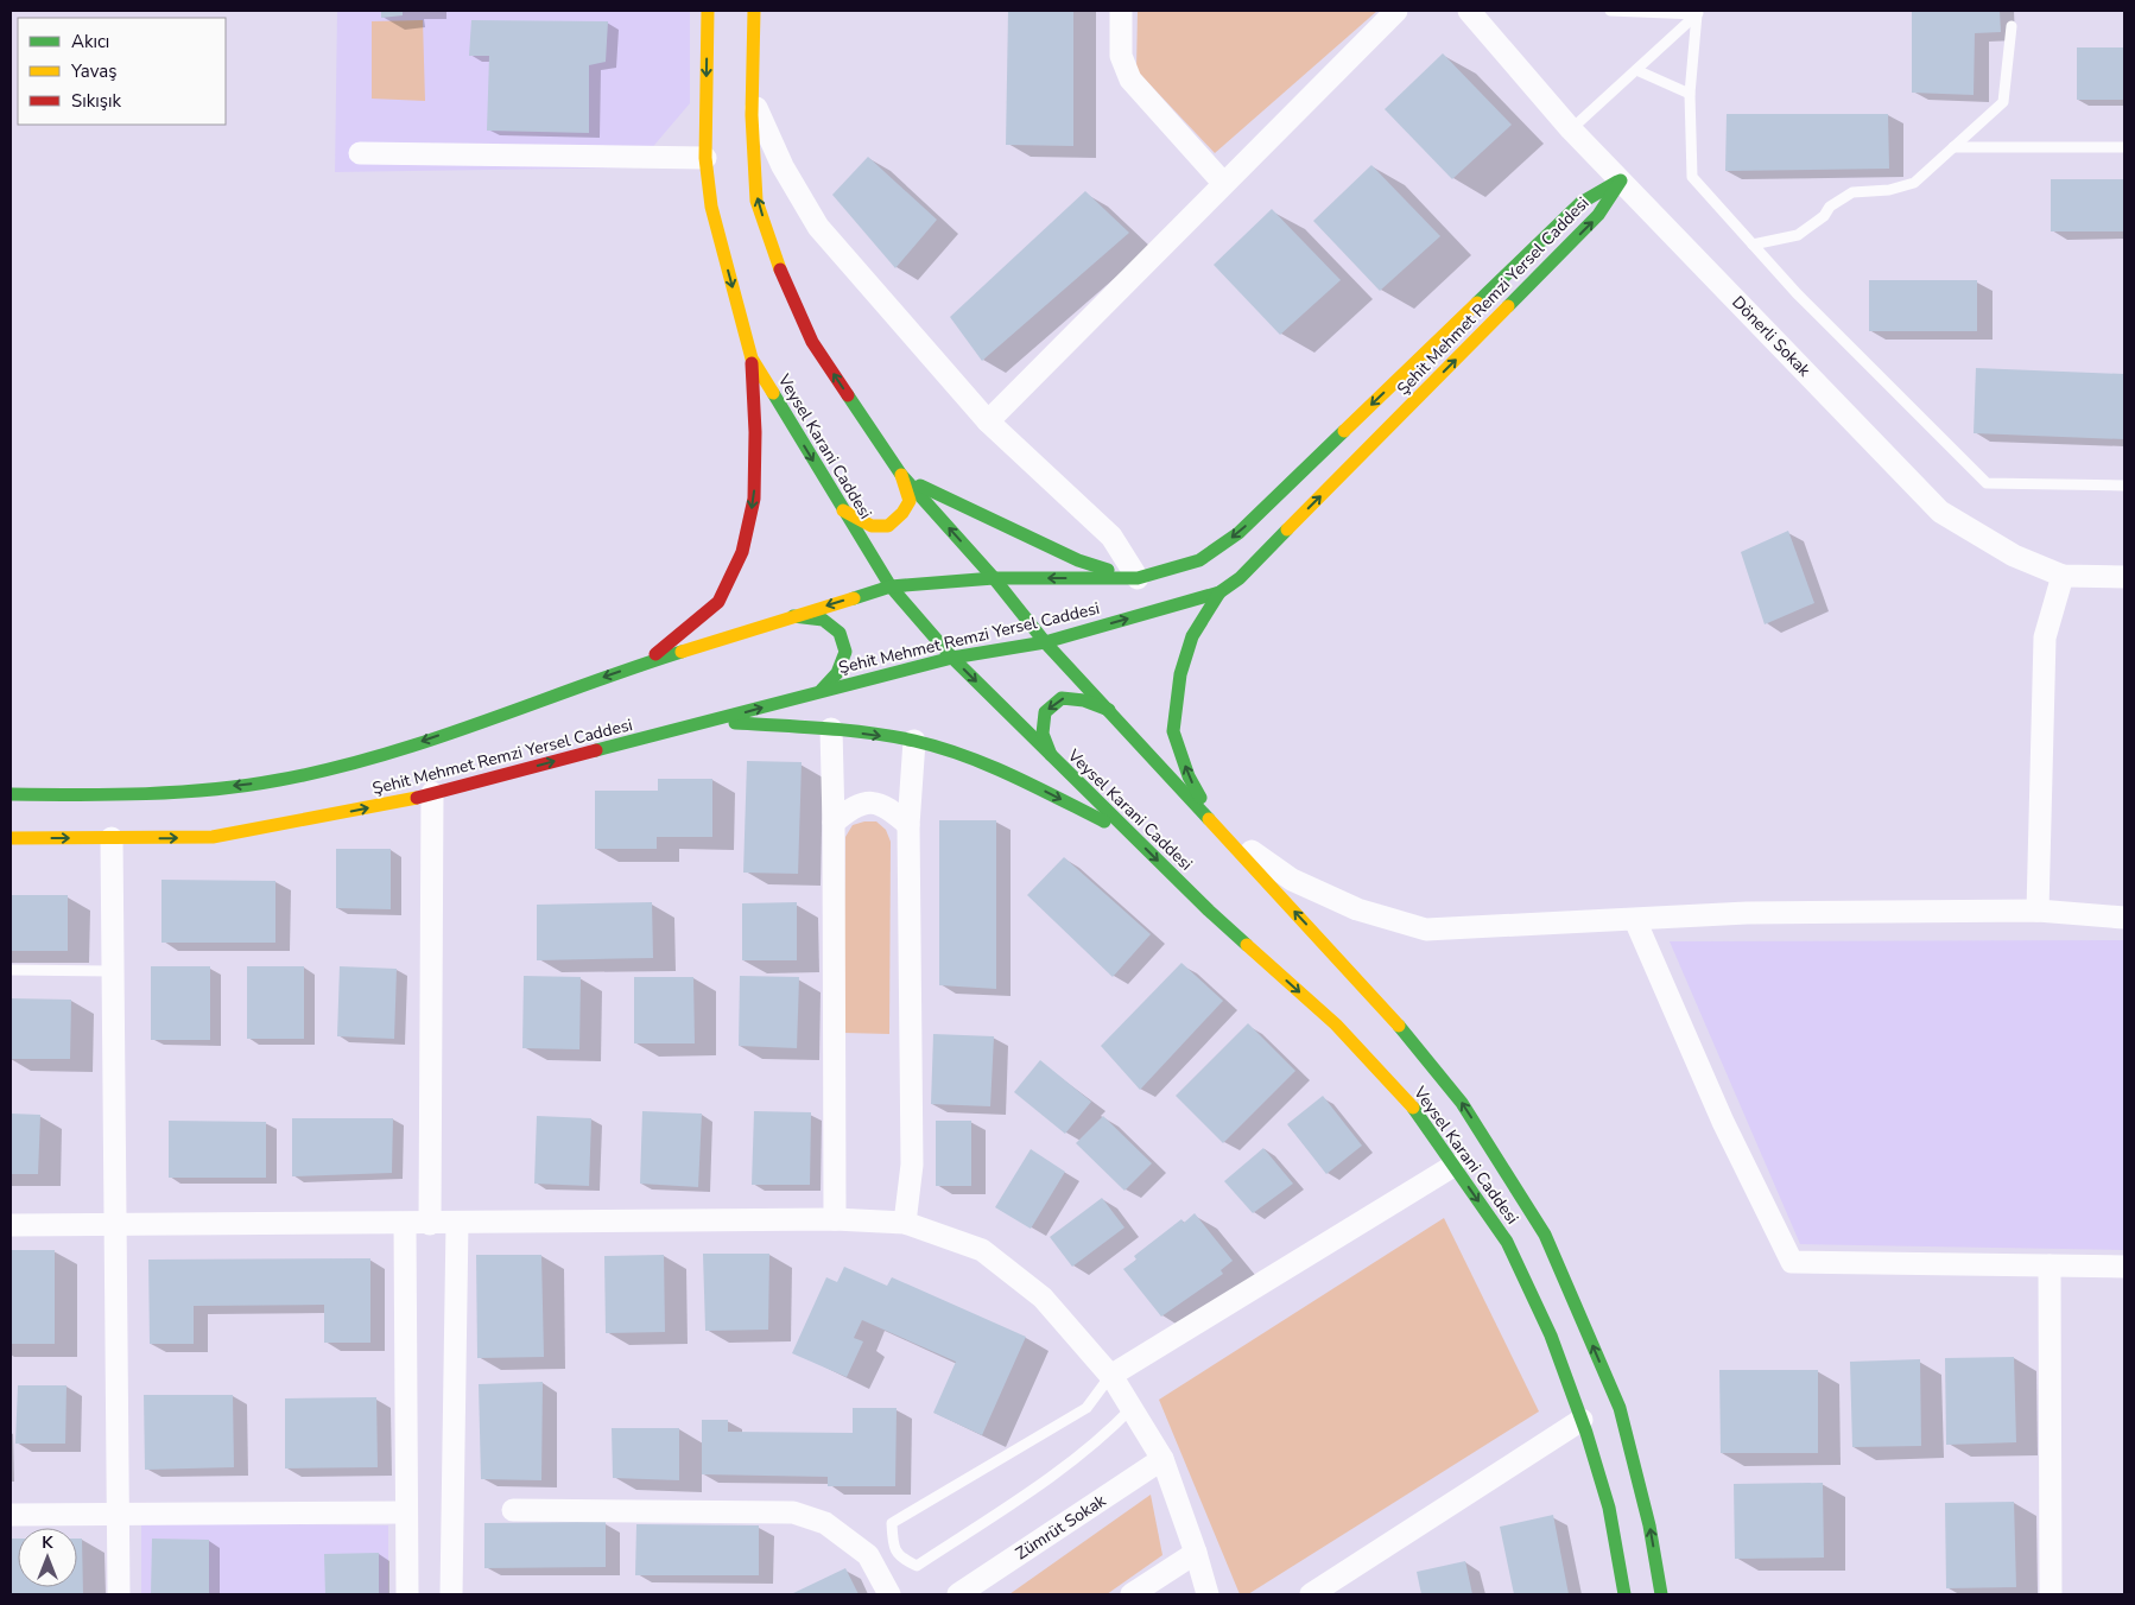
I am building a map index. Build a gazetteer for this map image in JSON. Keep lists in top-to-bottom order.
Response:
{
  "streets": {
    "main road": ["Şehit Mehmet Remzi Yersel Caddesi", "Veysel Karani Caddesi"],
    "street": ["Dönerli Sokak", "Zümrüt Sokak"]
  },
  "crossings": [
    ["Şehit Mehmet Remzi Yersel Caddesi", "Dönerli Sokak"],
    ["Şehit Mehmet Remzi Yersel Caddesi", "Veysel Karani Caddesi"]
  ],
  "legend": ["Akıcı", "Yavaş", "Sıkışık"],
  "north": "top"
}
